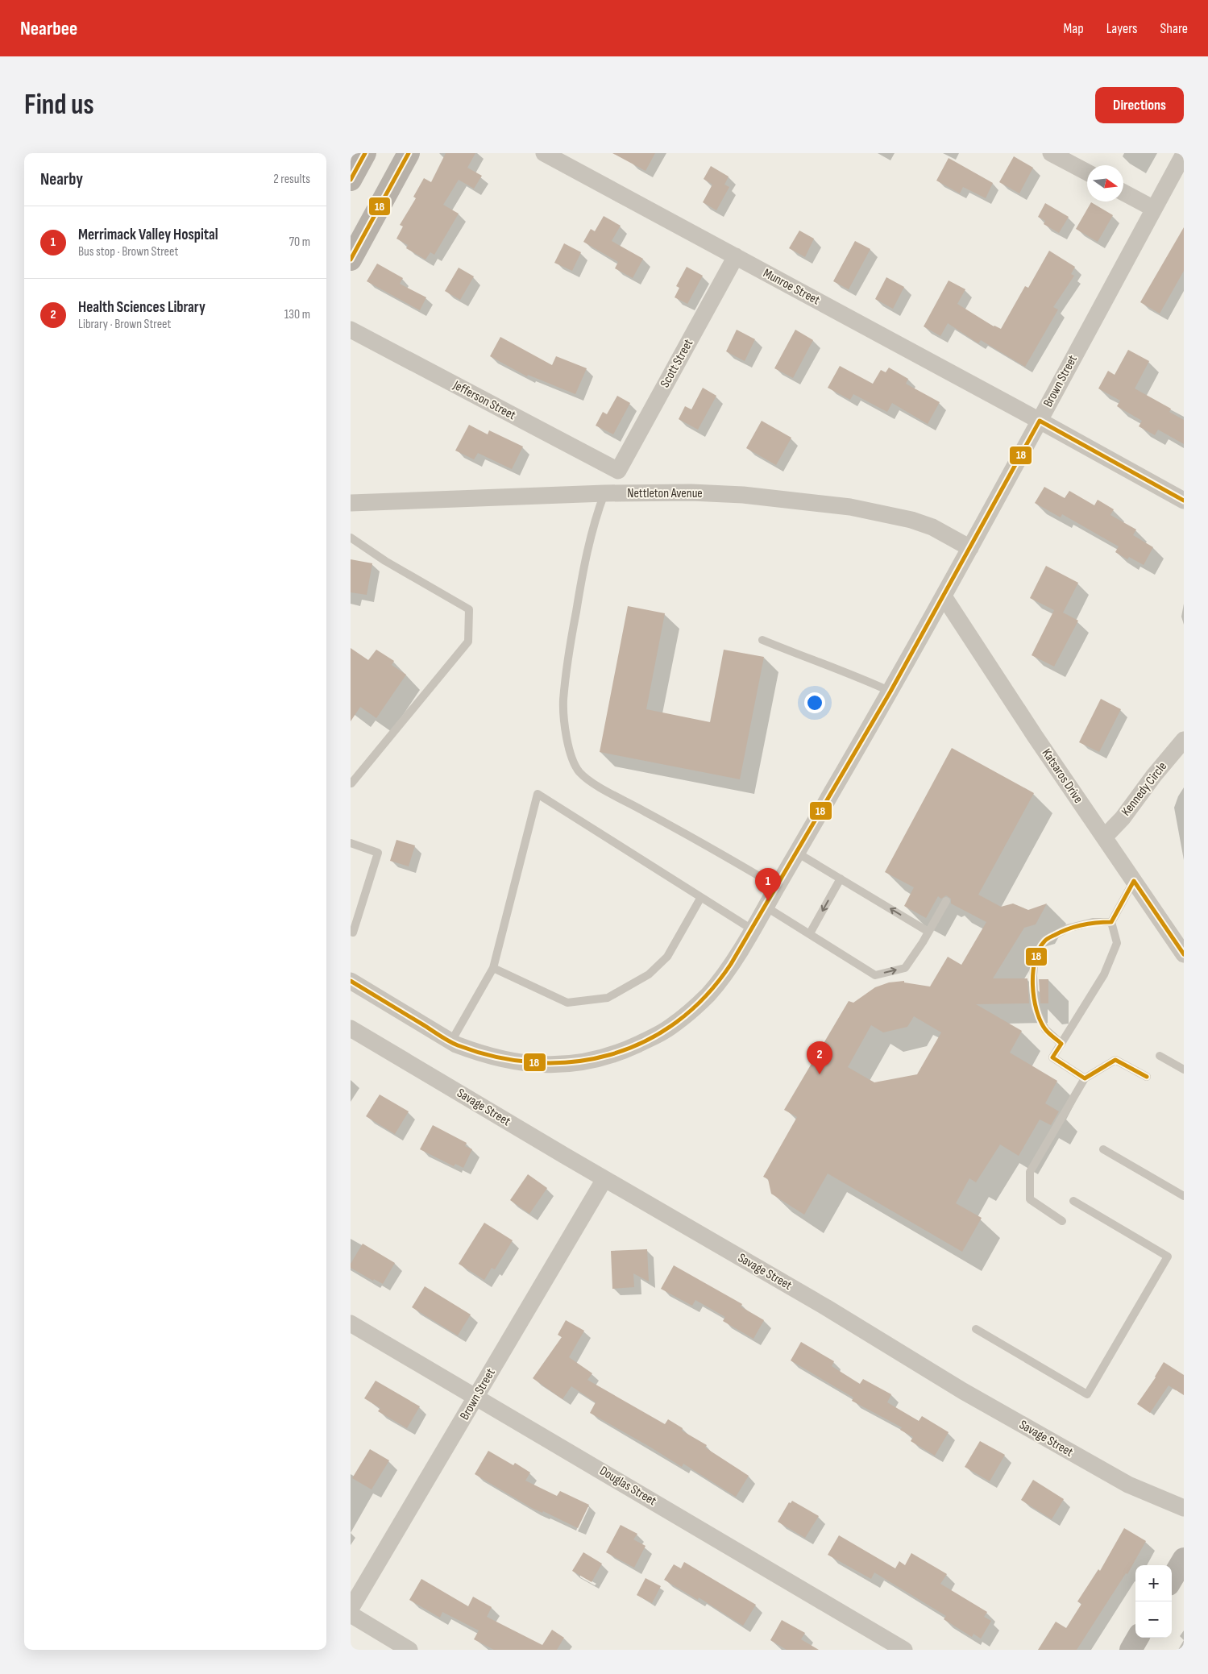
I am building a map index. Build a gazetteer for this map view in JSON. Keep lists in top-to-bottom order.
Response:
{
  "streets": {
    "street": [
      "Munroe Street",
      "Scott Street",
      "Brown Street",
      "Jefferson Street",
      "Nettleton Avenue",
      "Katsaros Drive",
      "Kennedy Circle",
      "Savage Street",
      "Douglas Street"
    ]
  },
  "crossings": [
    ["Munroe Street", "Scott Street"],
    ["Munroe Street", "Brown Street"],
    ["Scott Street", "Jefferson Street"],
    ["Brown Street", "Nettleton Avenue"],
    ["Brown Street", "Katsaros Drive"],
    ["Brown Street", "Savage Street"],
    ["Brown Street", "Douglas Street"],
    ["Katsaros Drive", "Kennedy Circle"]
  ],
  "lines": ["transit line 18"],
  "north": "right",
  "page": {
    "header": "Nearbee",
    "nav": ["Map", "Layers", "Share"],
    "buttons": "Directions",
    "title": "Find us",
    "heading": ["Nearby", "2 results"],
    "list": [
      {
        "mark": "1",
        "name": "Merrimack Valley Hospital",
        "note": "Bus stop · Brown Street",
        "value": "70 m"
      },
      {
        "mark": "2",
        "name": "Health Sciences Library",
        "note": "Library · Brown Street",
        "value": "130 m"
      }
    ],
    "pins": ["1", "2"],
    "map_buttons": ["+", "−"]
  }
}
